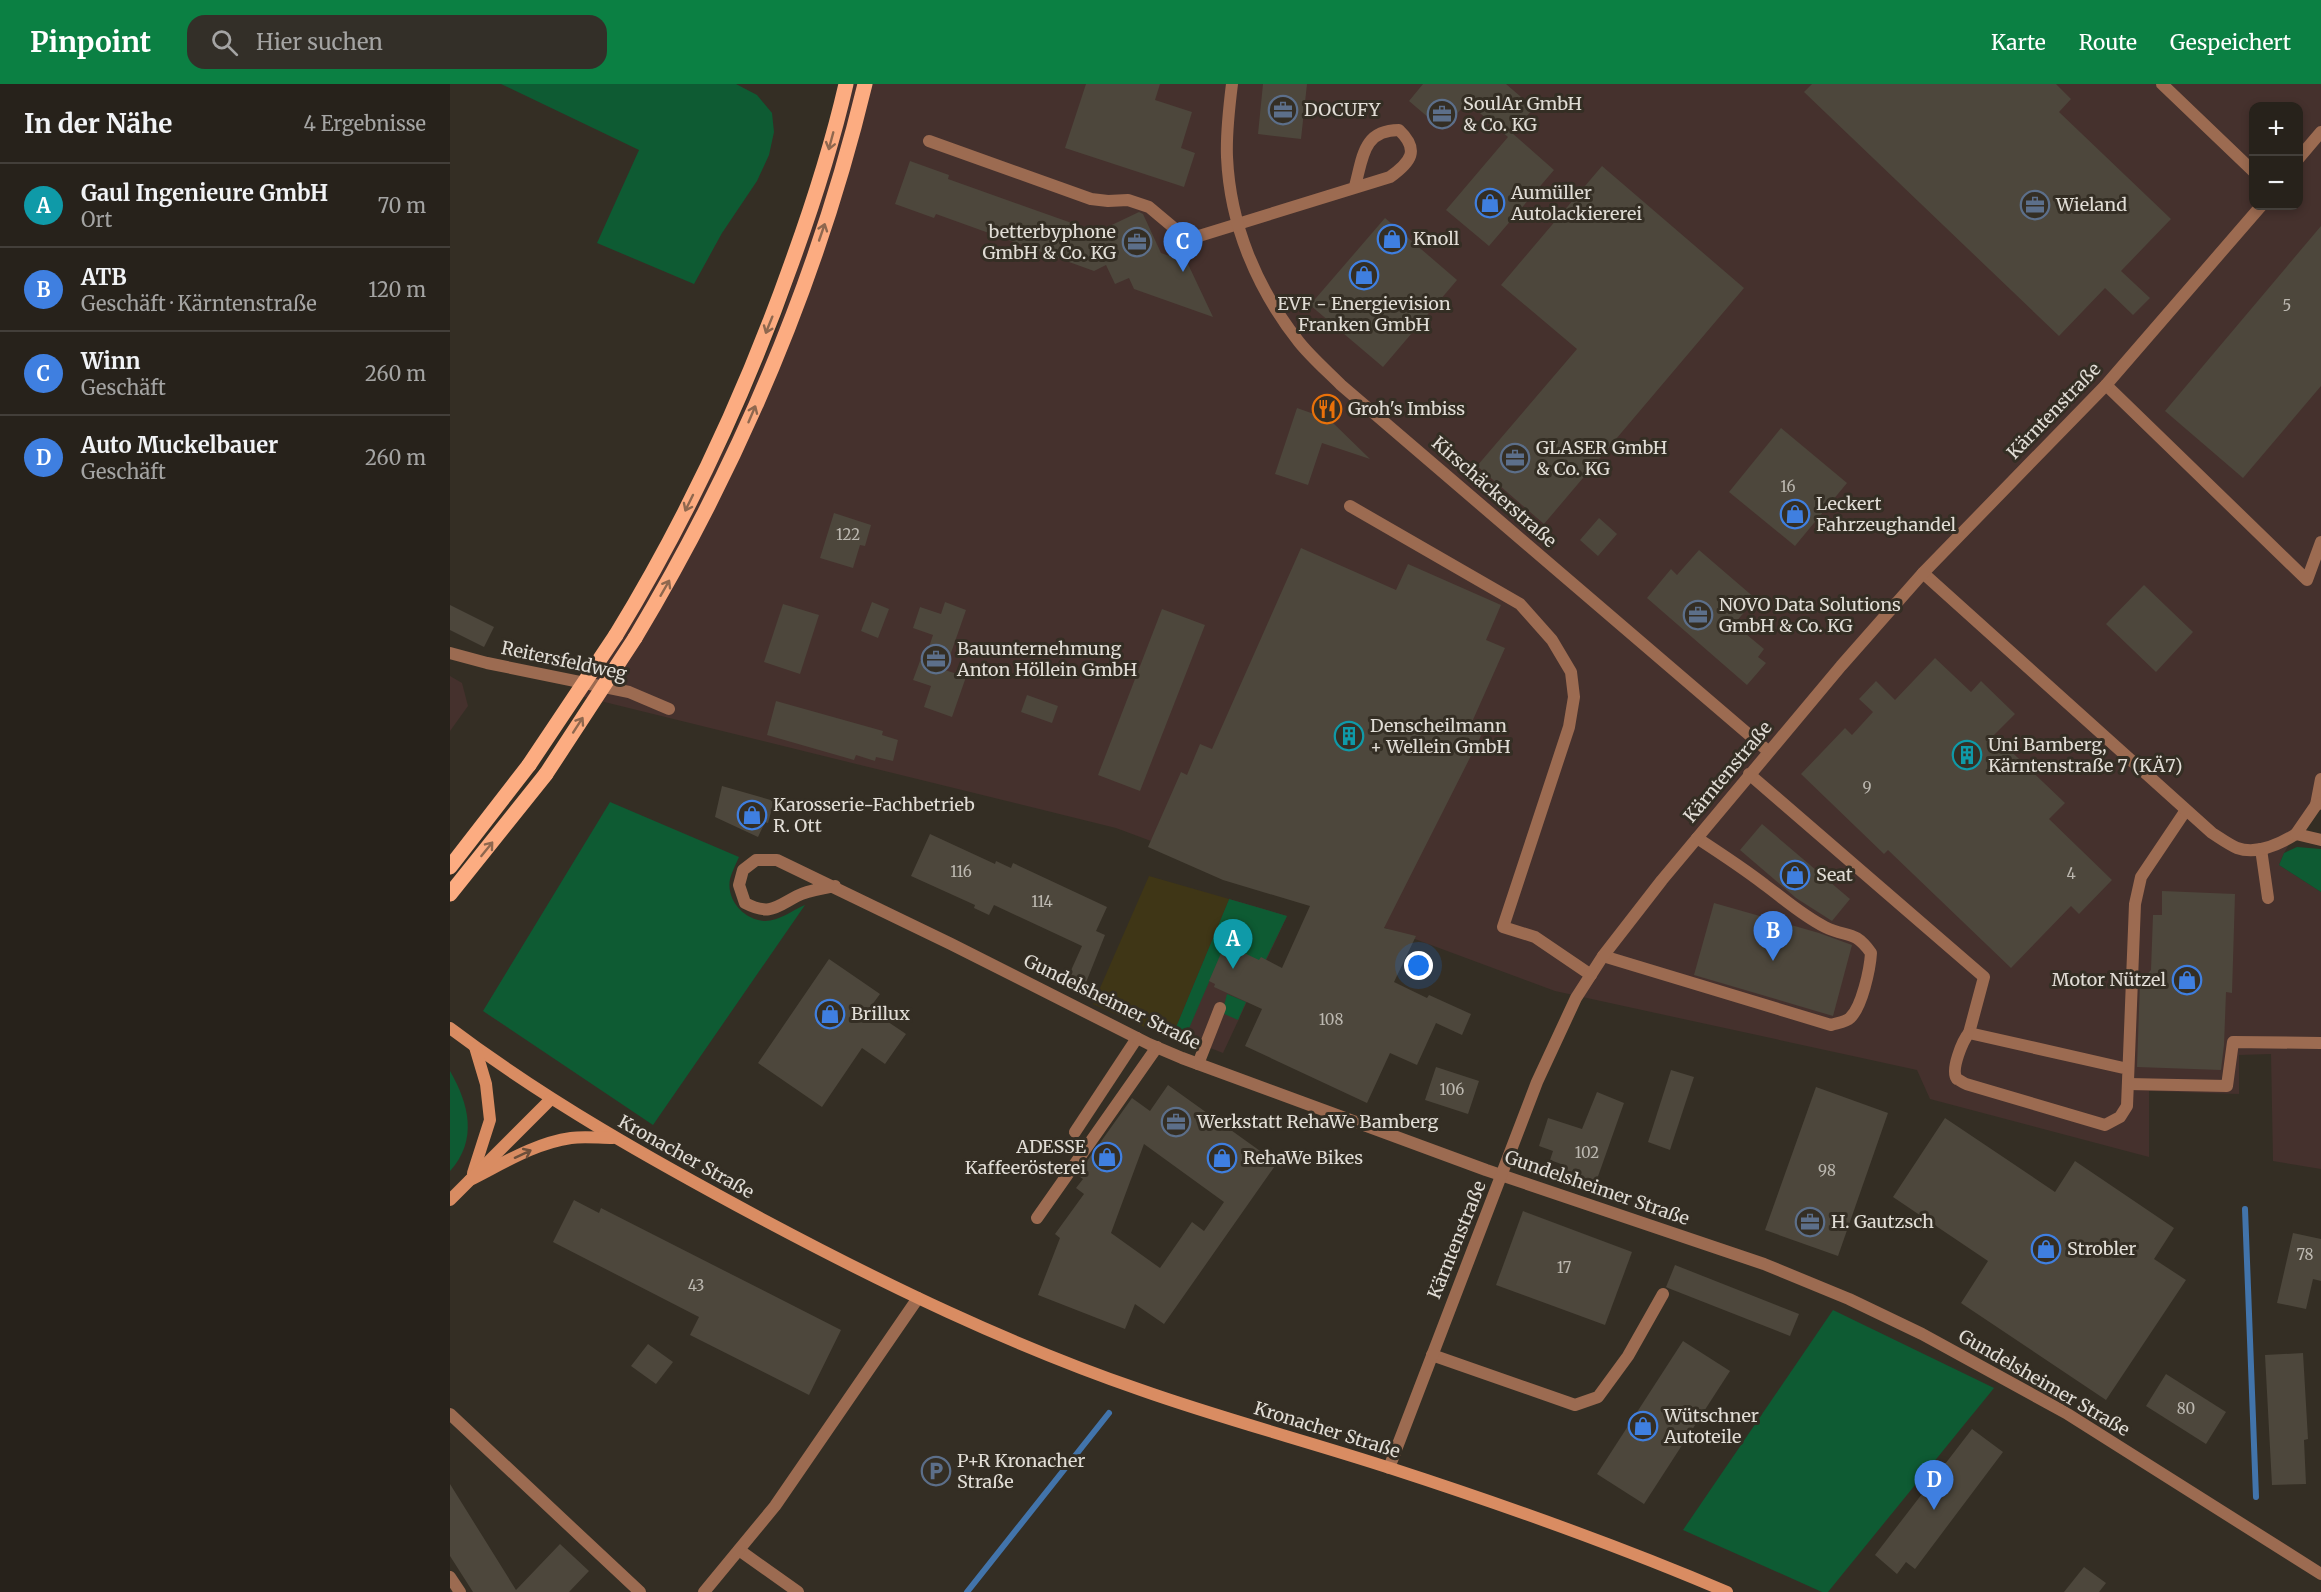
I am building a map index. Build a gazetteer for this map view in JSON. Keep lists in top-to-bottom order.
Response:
{
  "streets": {
    "street": [
      "Kärntenstraße",
      "Kirschäckerstraße",
      "Reitersfeldweg",
      "Gundelsheimer Straße",
      "Kronacher Straße"
    ]
  },
  "crossings": [
    ["Kärntenstraße", "Kirschäckerstraße"],
    ["Kärntenstraße", "Gundelsheimer Straße"],
    ["Kärntenstraße", "Kronacher Straße"]
  ],
  "places": {
    "office": [
      "DOCUFY",
      "SoulAr GmbH & Co. KG",
      "Wieland",
      "betterbyphone GmbH & Co. KG",
      "GLASER GmbH & Co. KG",
      "NOVO Data Solutions GmbH & Co. KG",
      "Bauunternehmung Anton Höllein GmbH",
      "Werkstatt RehaWe Bamberg",
      "H. Gautzsch"
    ],
    "shop": [
      "Aumüller Autolackiererei",
      "Knoll",
      "EVF - Energievision Franken GmbH",
      "Leckert Fahrzeughandel",
      "Karosserie-Fachbetrieb R. Ott",
      "Seat",
      "Motor Nützel",
      "Brillux",
      "ADESSE Kaffeerösterei",
      "RehaWe Bikes",
      "Strobler",
      "Wütschner Autoteile"
    ],
    "restaurant": ["Groh's Imbiss"],
    "building": ["Denscheilmann + Wellein GmbH", "Uni Bamberg, Kärntenstraße 7 (KÄ7)"],
    "parking": ["P+R Kronacher Straße"]
  },
  "house_numbers": [
    "5",
    "16",
    "122",
    "9",
    "116",
    "4",
    "114",
    "108",
    "106",
    "102",
    "98",
    "78",
    "17",
    "43",
    "80"
  ],
  "page": {
    "header": "Pinpoint",
    "search": "Hier suchen",
    "nav": ["Karte", "Route", "Gespeichert"],
    "heading": ["In der Nähe", "4 Ergebnisse"],
    "map_buttons": ["+", "−"],
    "list": [
      {
        "mark": "A",
        "name": "Gaul Ingenieure GmbH",
        "note": "Ort",
        "value": "70 m"
      },
      {
        "mark": "B",
        "name": "ATB",
        "note": "Geschäft · Kärntenstraße",
        "value": "120 m"
      },
      {
        "mark": "C",
        "name": "Winn",
        "note": "Geschäft",
        "value": "260 m"
      },
      {
        "mark": "D",
        "name": "Auto Muckelbauer",
        "note": "Geschäft",
        "value": "260 m"
      }
    ],
    "pins": [
      "C",
      "B",
      "A",
      "D"
    ]
  }
}
